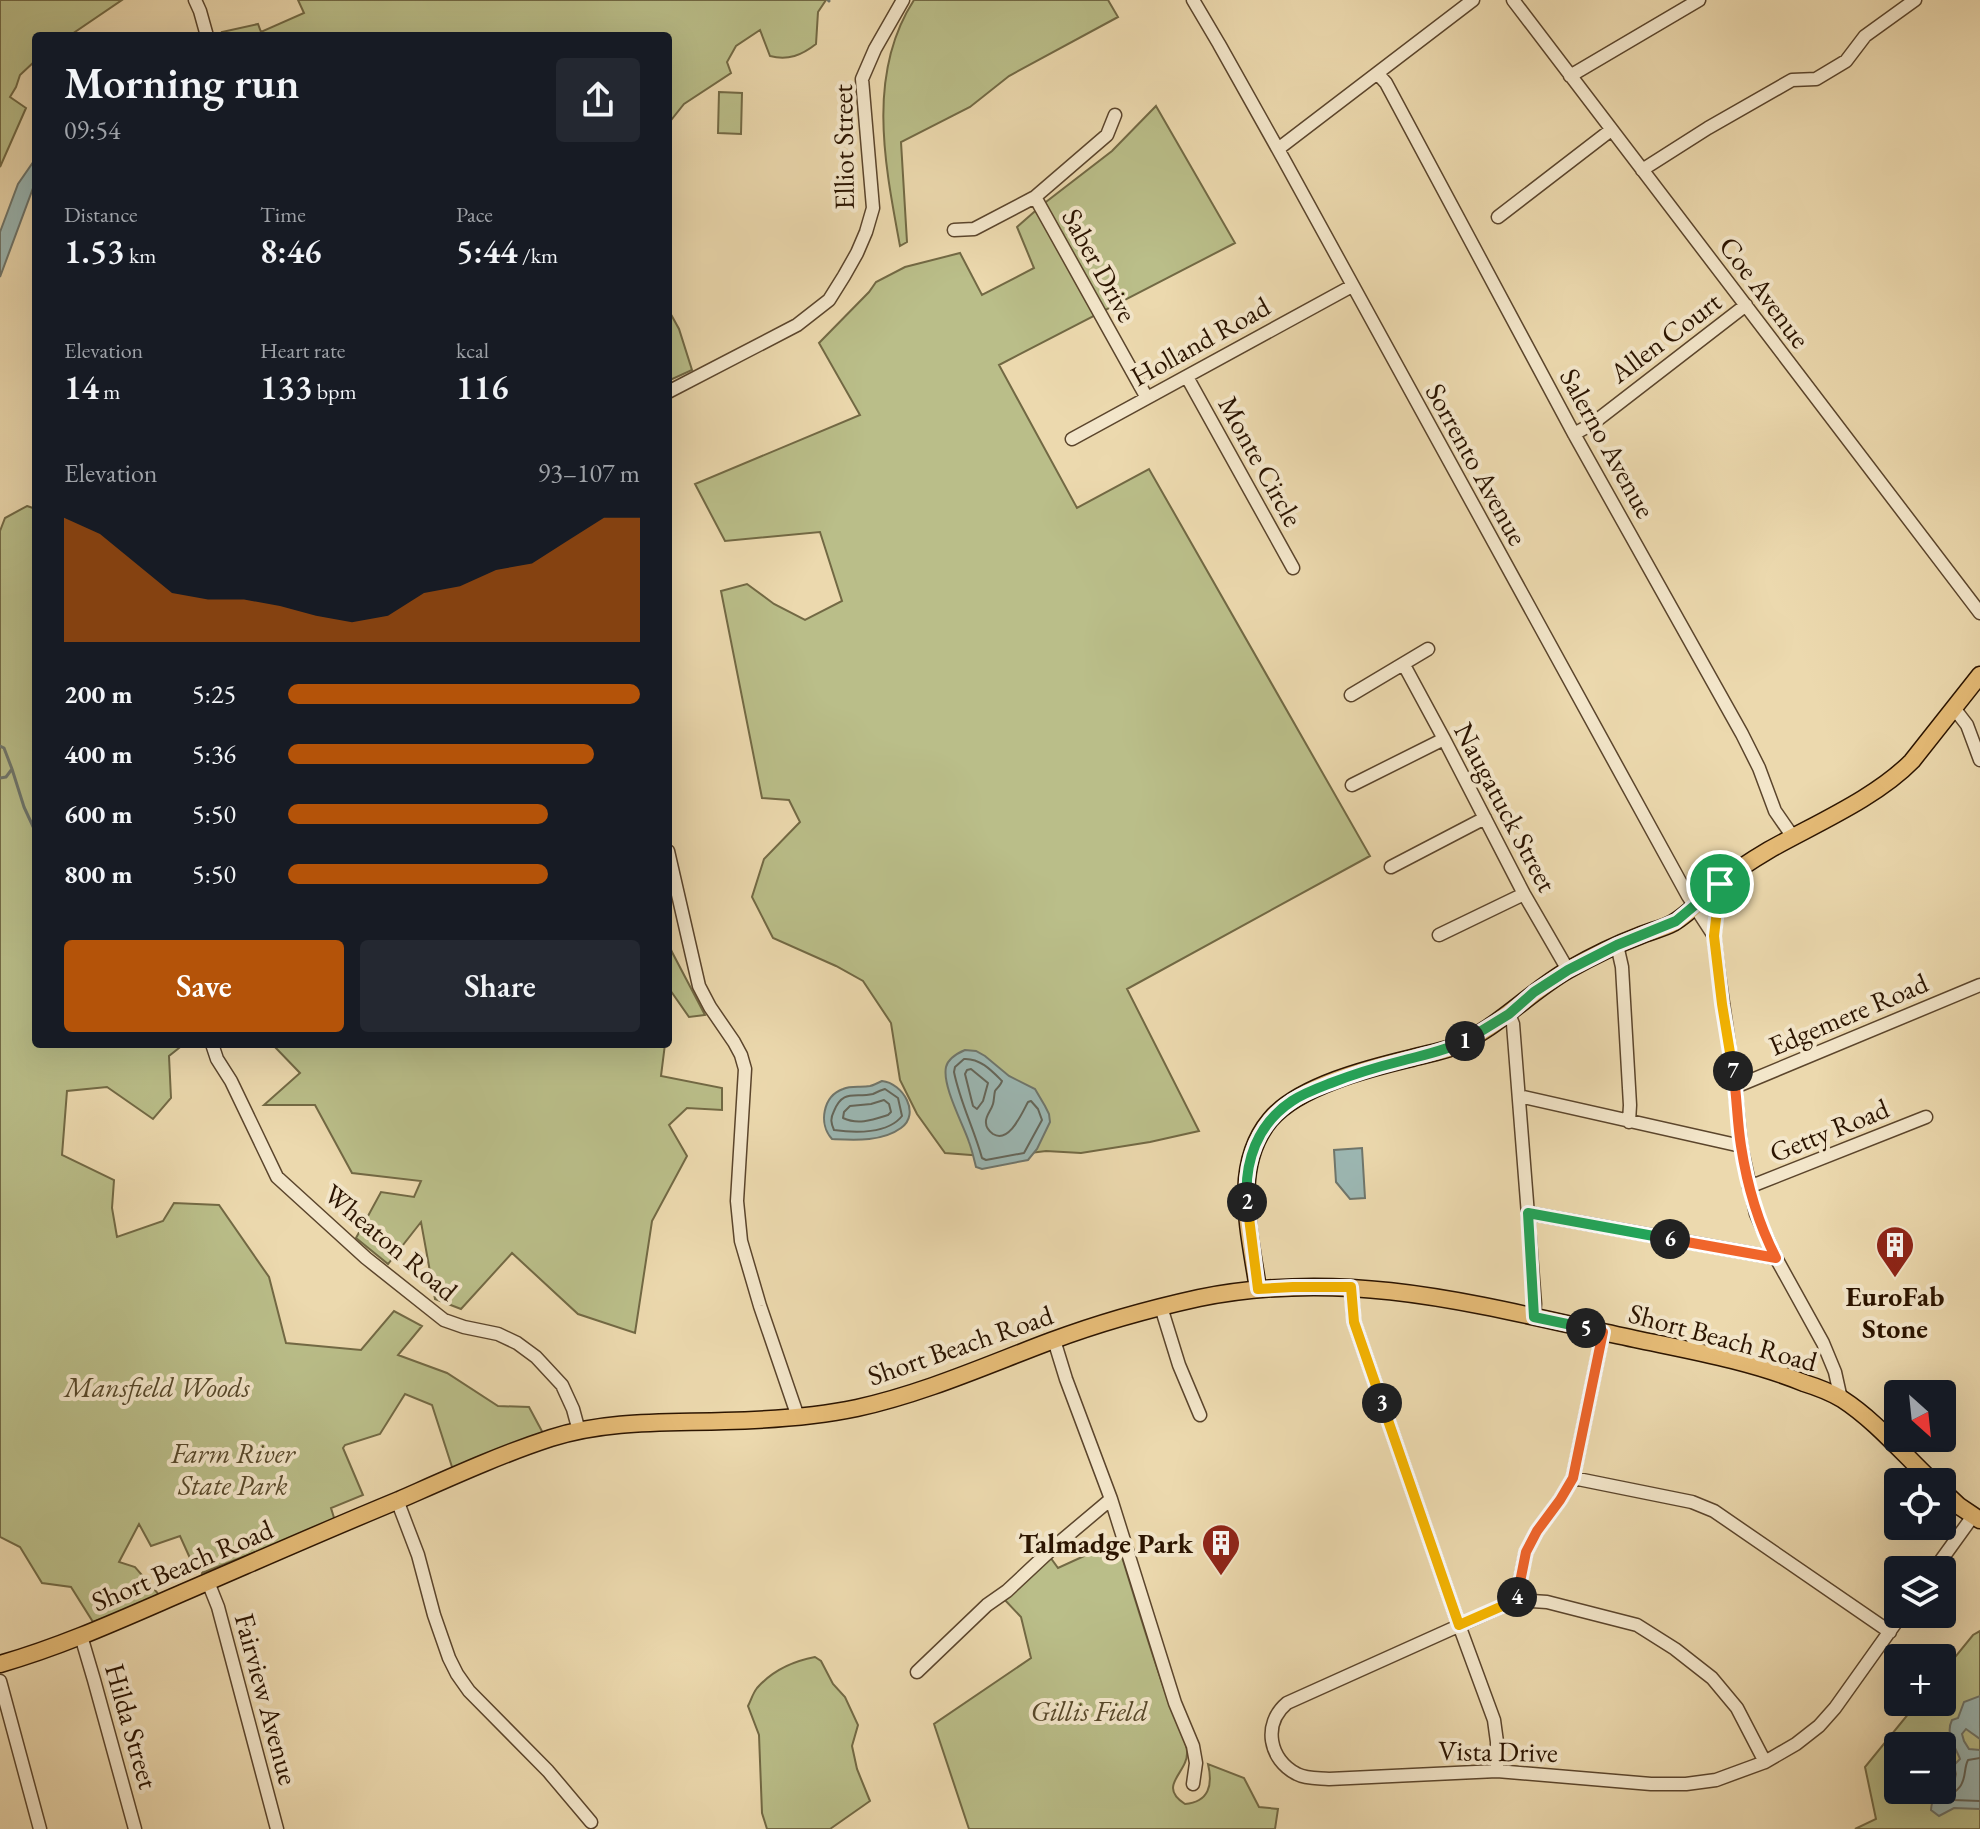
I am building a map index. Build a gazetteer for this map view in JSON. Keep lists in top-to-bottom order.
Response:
{
  "streets": {
    "main road": ["Short Beach Road"],
    "street": [
      "Elliot Street",
      "Saber Drive",
      "Coe Avenue",
      "Allen Court",
      "Holland Road",
      "Salerno Avenue",
      "Monte Circle",
      "Sorrento Avenue",
      "Naugatuck Street",
      "Edgemere Road",
      "Getty Road",
      "Wheaton Road",
      "Fairview Avenue",
      "Hilda Street",
      "Vista Drive"
    ]
  },
  "crossings": [
    ["Saber Drive", "Holland Road"],
    ["Coe Avenue", "Allen Court"],
    ["Allen Court", "Salerno Avenue"],
    ["Holland Road", "Monte Circle"],
    ["Holland Road", "Sorrento Avenue"],
    ["Wheaton Road", "Short Beach Road"],
    ["Short Beach Road", "Fairview Avenue"],
    ["Short Beach Road", "Hilda Street"]
  ],
  "parks": ["Mansfield Woods", "Farm River State Park", "Gillis Field"],
  "places": {
    "building": ["EuroFab Stone", "Talmadge Park"]
  },
  "north": "bottom right",
  "page": {
    "heading": ["Morning run", "09:54"],
    "stats": [
      ["Distance", "1.53 km"],
      ["Time", "8:46"],
      ["Pace", "5:44 /km"],
      ["Elevation", "14 m"],
      ["Heart rate", "133 bpm"],
      ["kcal", "116"]
    ],
    "chart": ["Elevation", "93–107 m"],
    "list": [
      {
        "name": "200 m",
        "note": "5:25"
      },
      {
        "name": "400 m",
        "note": "5:36"
      },
      {
        "name": "600 m",
        "note": "5:50"
      },
      {
        "name": "800 m",
        "note": "5:50"
      }
    ],
    "buttons": ["Save", "Share"],
    "pins": [
      "1",
      "7",
      "2",
      "6",
      "5",
      "3",
      "4"
    ],
    "map_buttons": ["+", "−"]
  }
}
